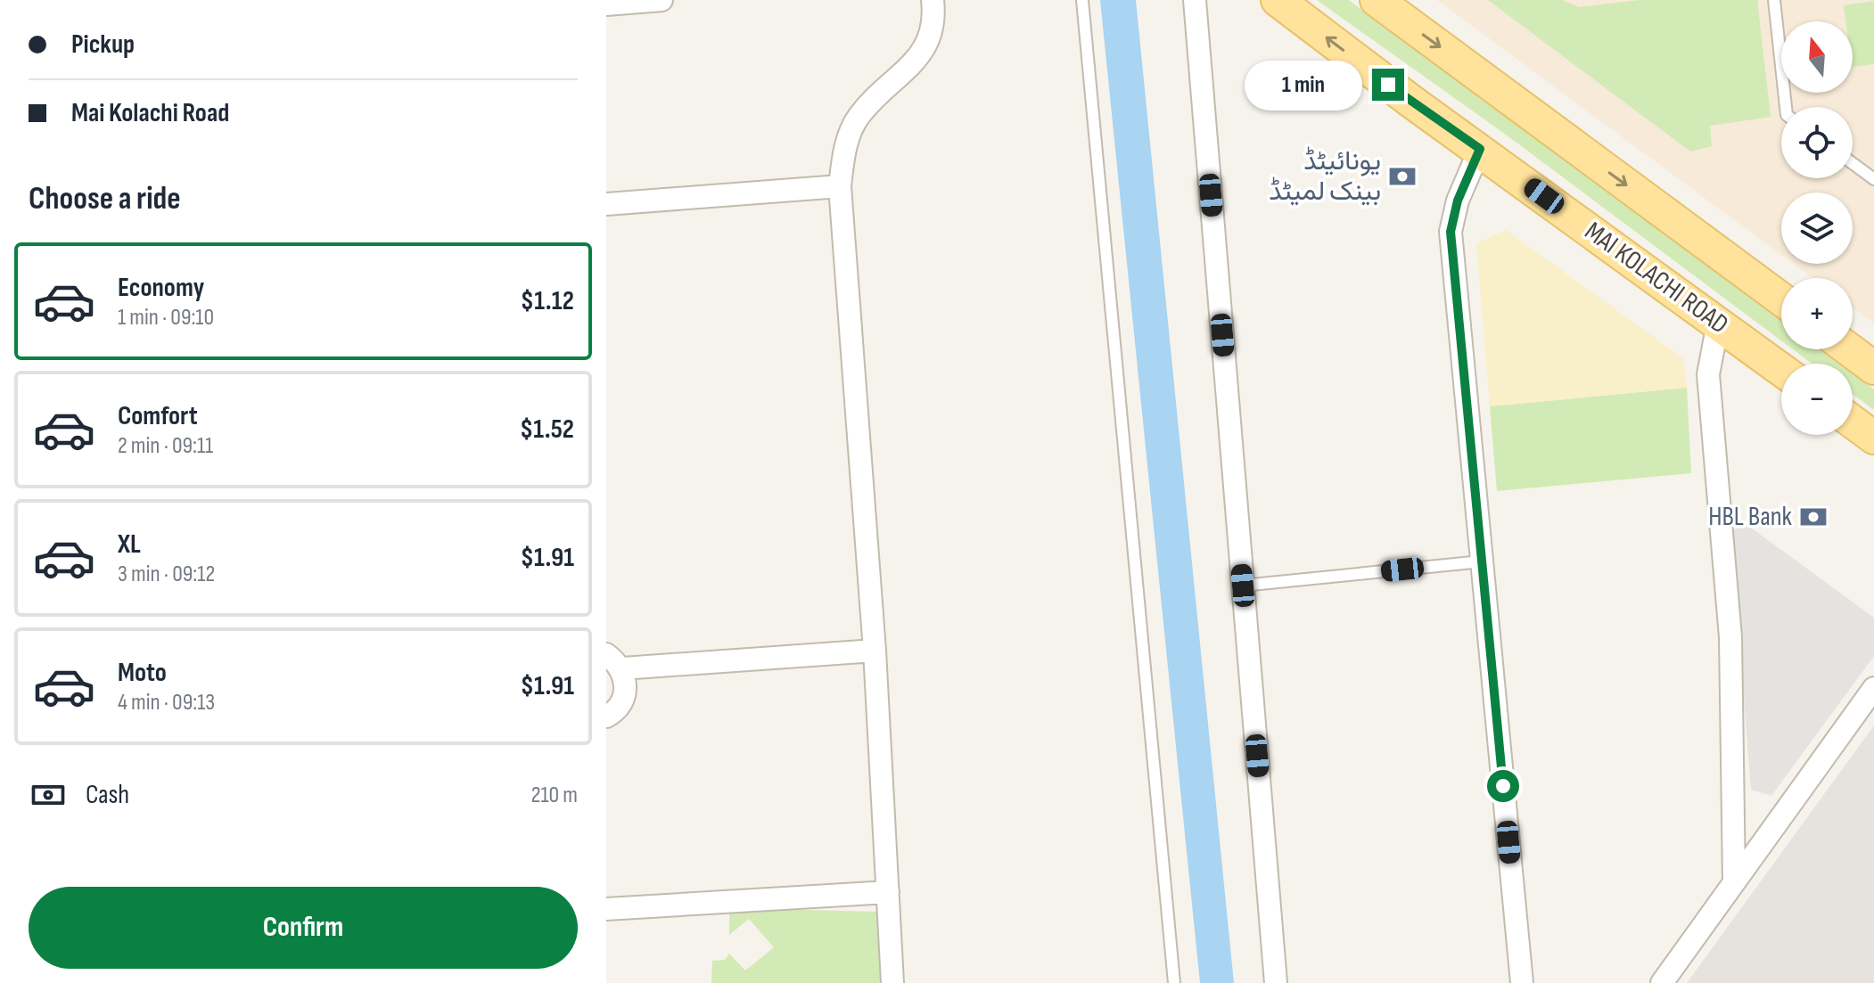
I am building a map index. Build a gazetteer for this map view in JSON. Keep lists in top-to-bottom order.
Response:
{
  "streets": {
    "main road": ["MAI KOLACHI ROAD"]
  },
  "places": {
    "bank": ["یونائیٹڈ بینک لمیٹڈ", "HBL Bank"]
  },
  "north": "top",
  "page": {
    "banner": ["Pickup", "Mai Kolachi Road"],
    "map_buttons": ["+", "−"],
    "bubble": "1 min",
    "heading": "Choose a ride",
    "list": [
      {
        "name": "Economy",
        "note": "1 min · 09:10",
        "value": "$1.12"
      },
      {
        "name": "Comfort",
        "note": "2 min · 09:11",
        "value": "$1.52"
      },
      {
        "name": "XL",
        "note": "3 min · 09:12",
        "value": "$1.91"
      },
      {
        "name": "Moto",
        "note": "4 min · 09:13",
        "value": "$1.91"
      }
    ],
    "pay": ["Cash", "210 m"],
    "buttons": "Confirm"
  }
}
